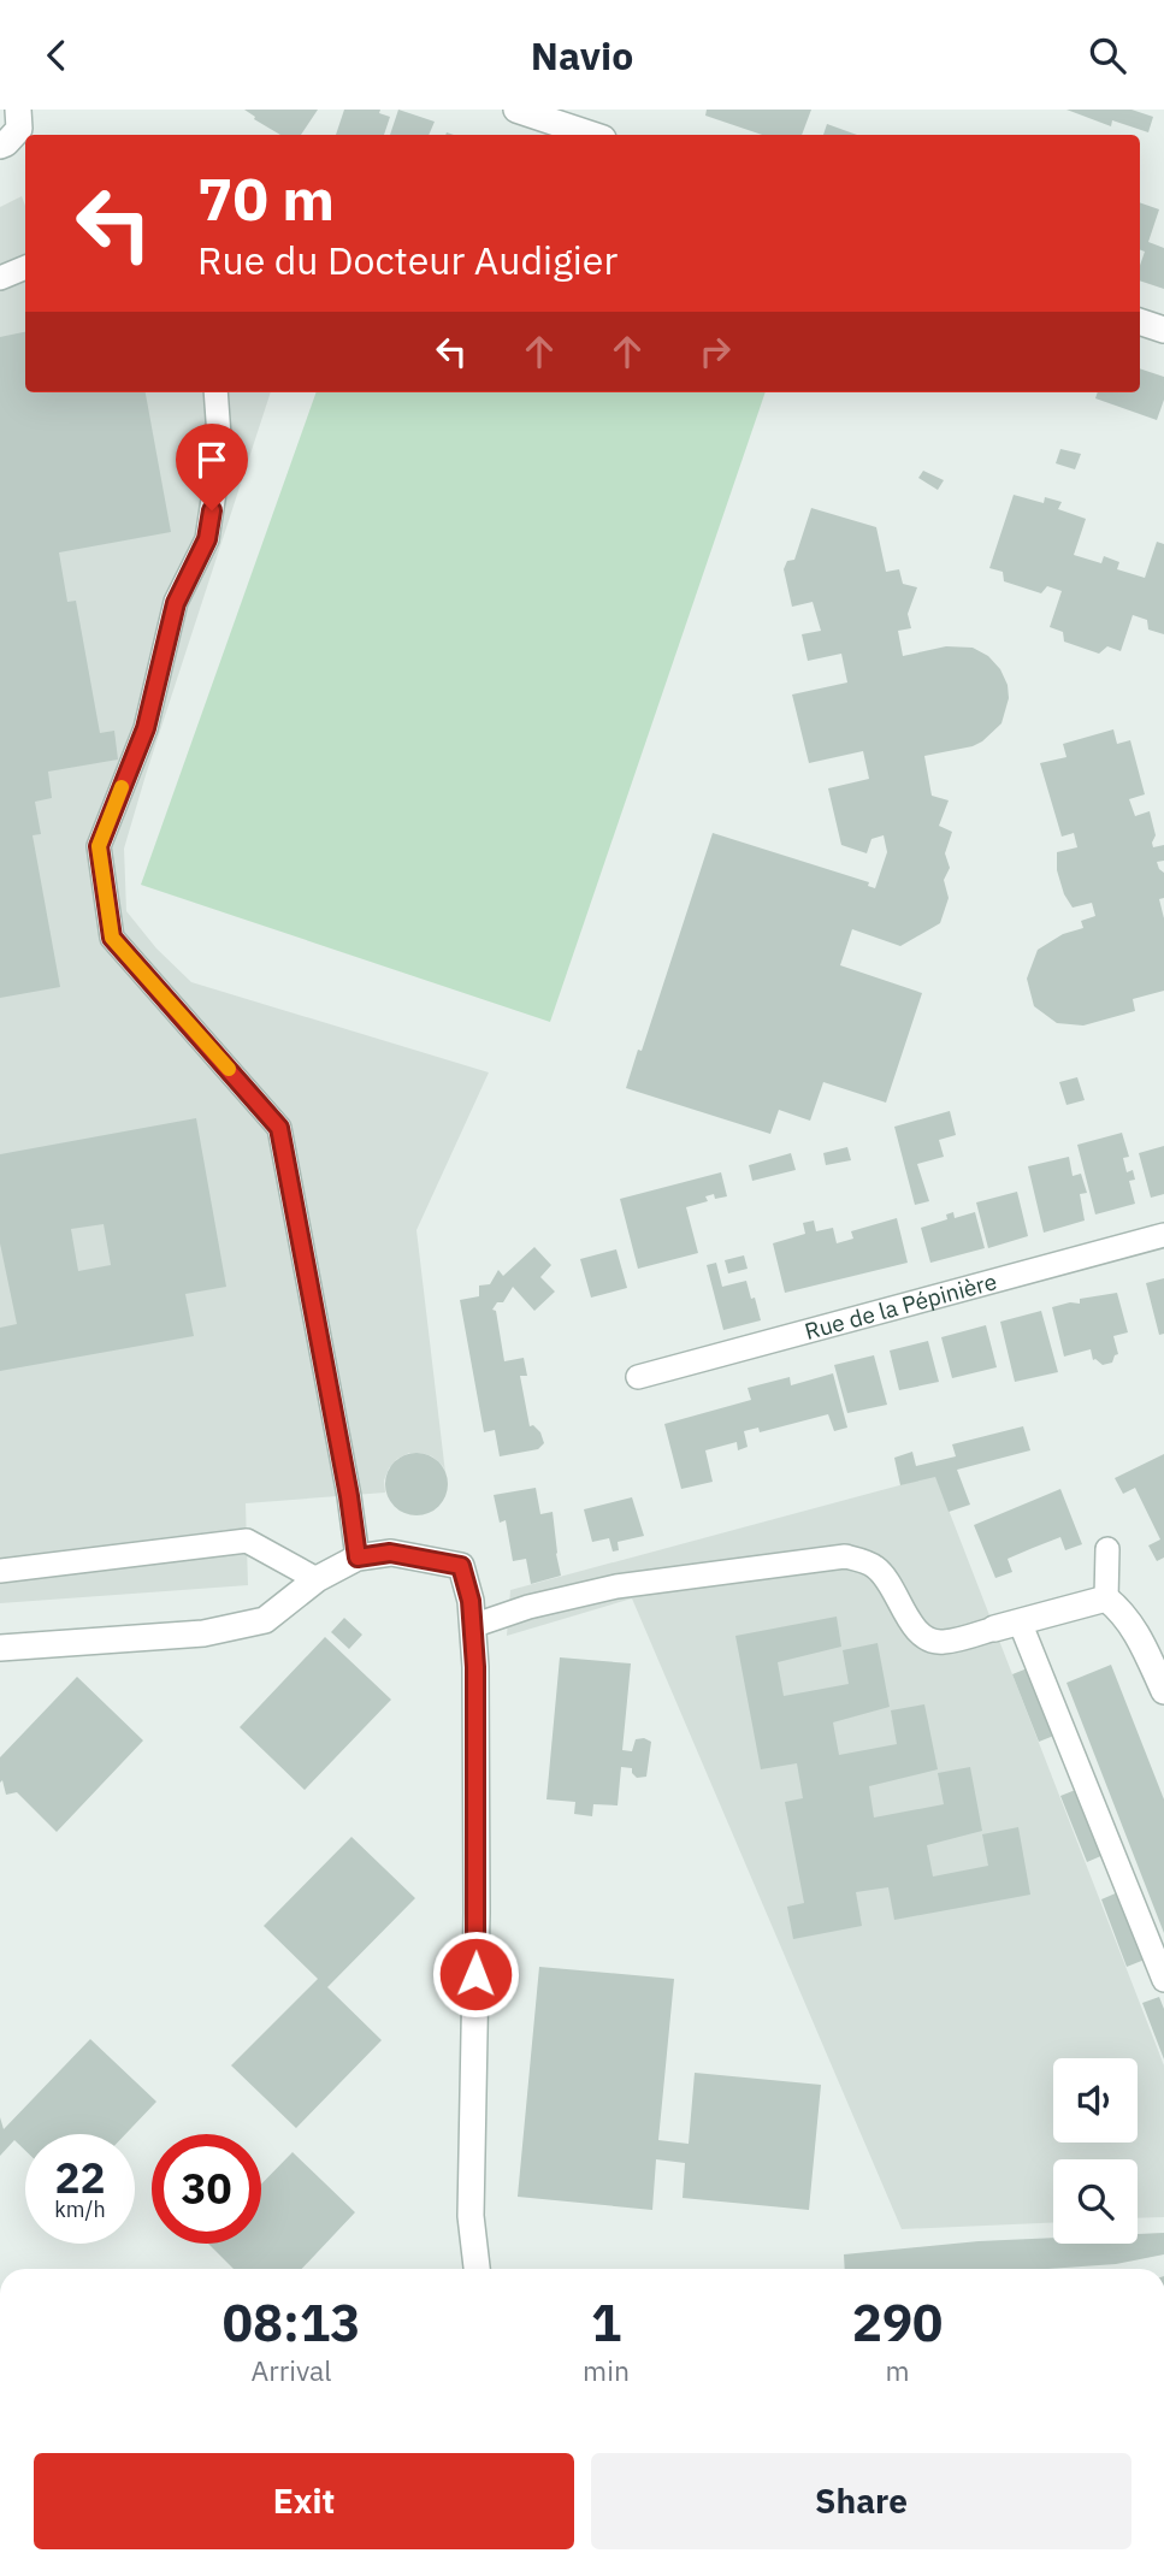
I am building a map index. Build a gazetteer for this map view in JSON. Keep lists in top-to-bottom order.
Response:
{
  "streets": {
    "lane": ["Rue de la Pépinière"]
  },
  "page": {
    "header": "Navio",
    "turn": ["70 m", "Rue du Docteur Audigier"],
    "speed": "22 km/h",
    "limit": "30",
    "eta": [
      "08:13",
      "Arrival",
      "1",
      "min",
      "290",
      "m"
    ],
    "buttons": ["Exit", "Share"]
  }
}
